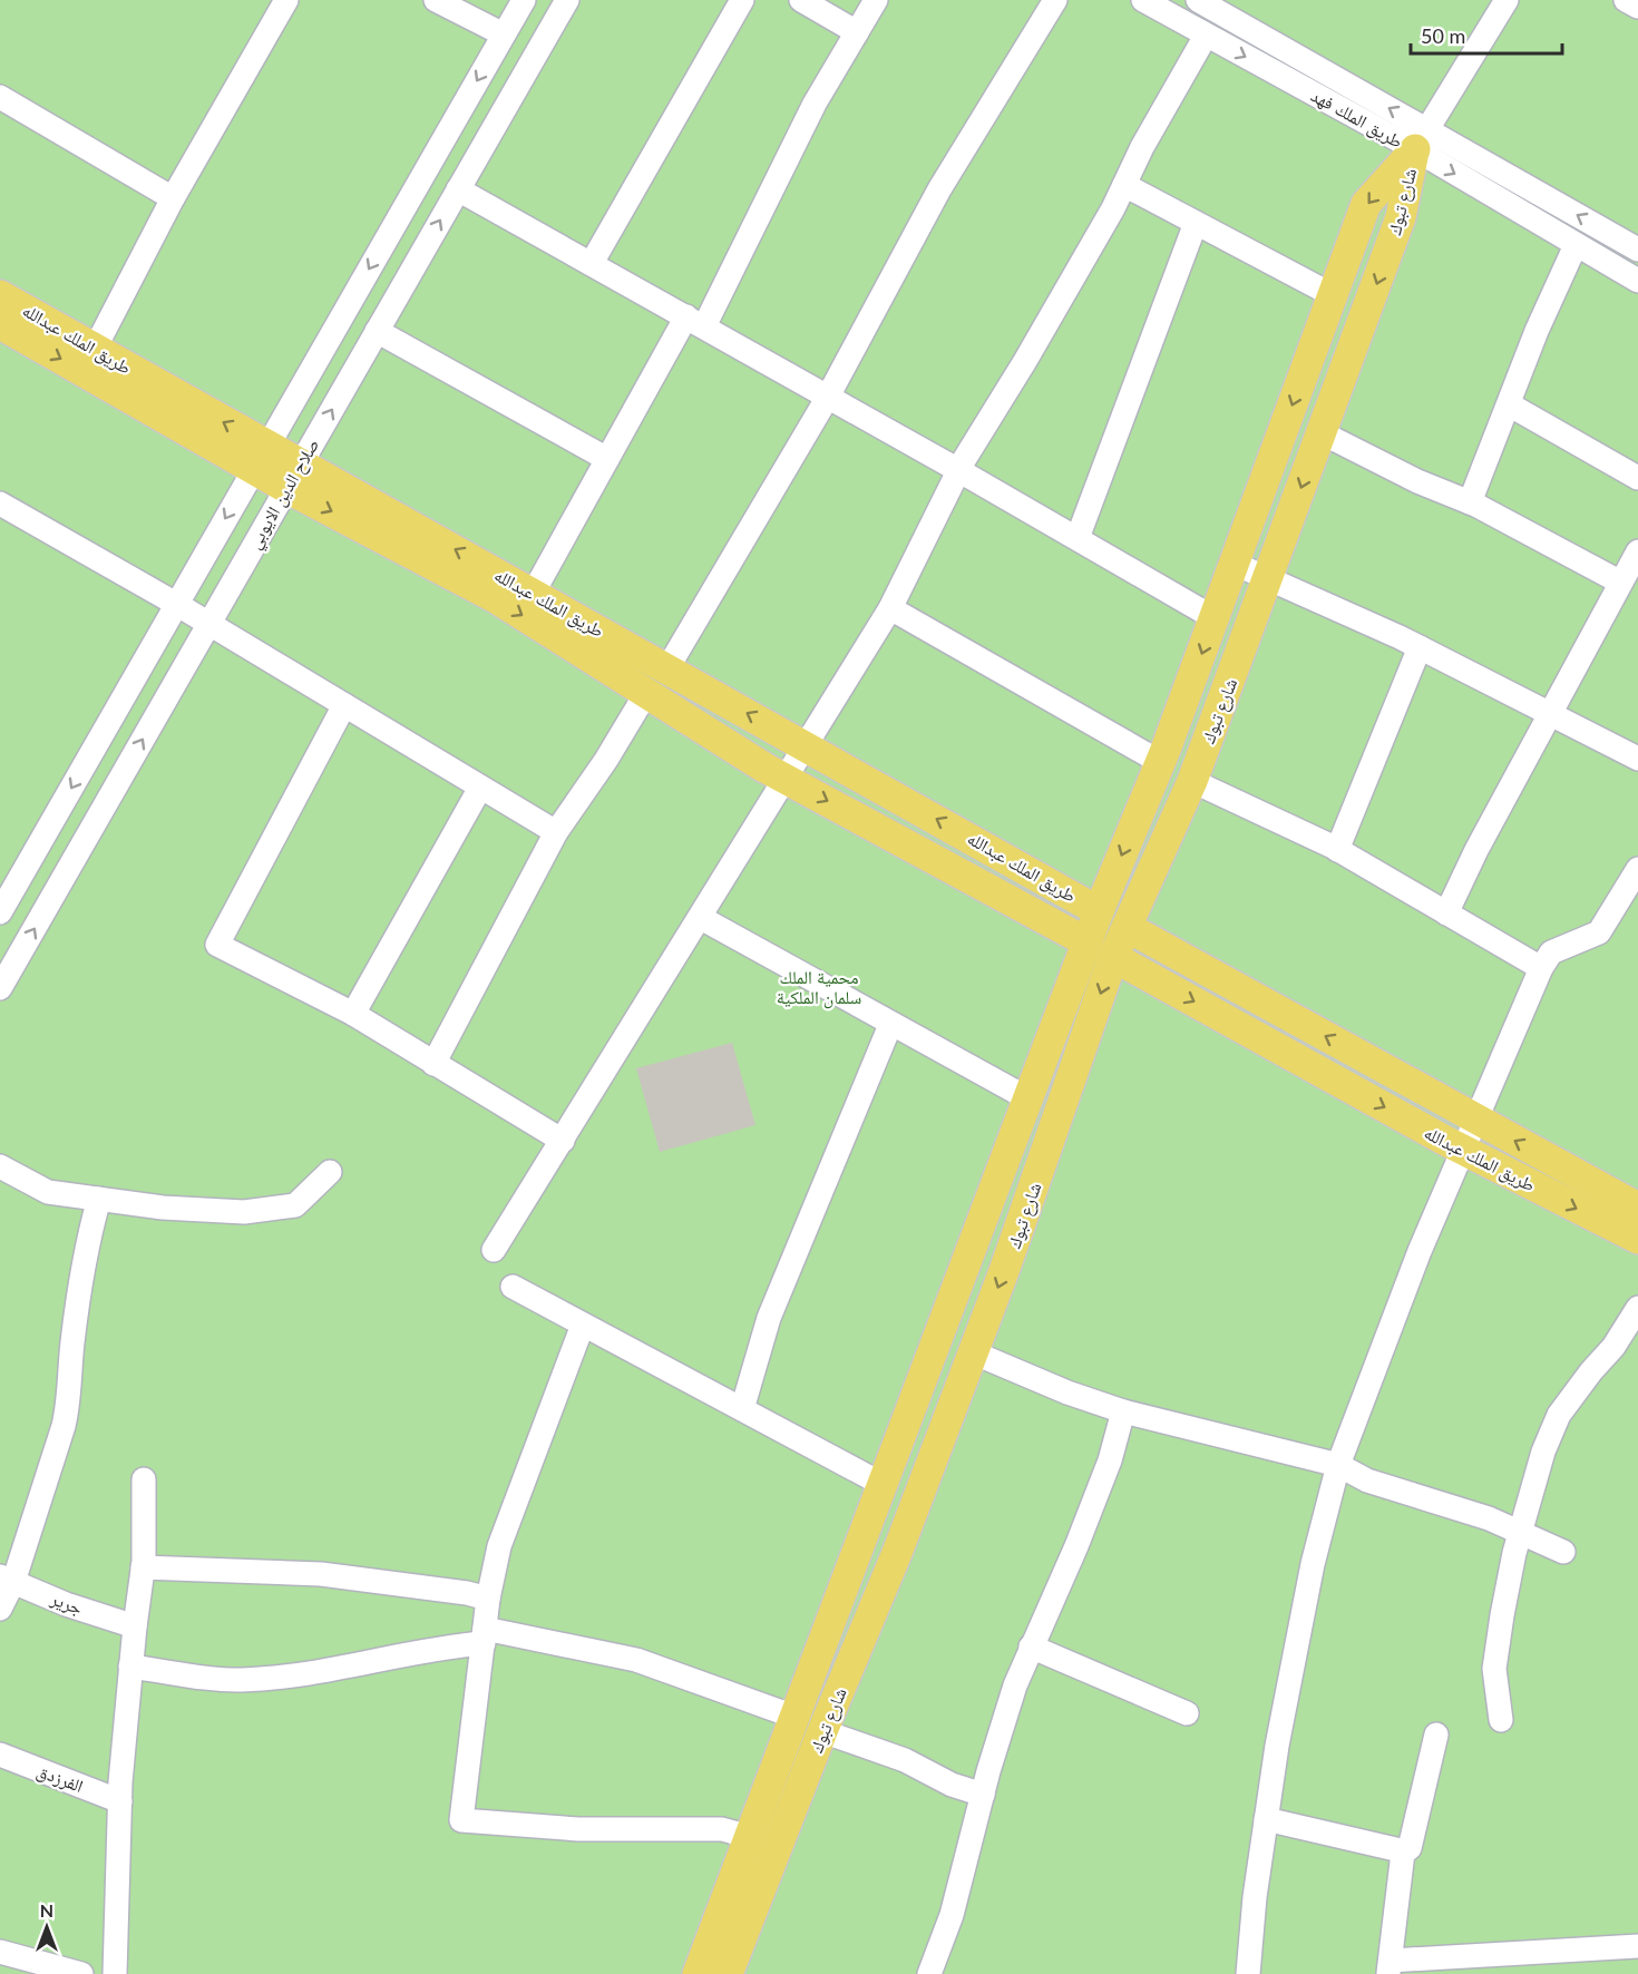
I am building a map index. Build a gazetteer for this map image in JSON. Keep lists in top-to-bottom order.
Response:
{
  "streets": {
    "main road": ["شارع تبوك", "طريق الملك عبدالله"],
    "street": [
      "طريق الملك فهد",
      "صلاح الدين الايوبي",
      "جرير",
      "الفرزدق"
    ]
  },
  "crossings": [
    ["طريق الملك فهد", "شارع تبوك"],
    ["شارع تبوك", "طريق الملك عبدالله"],
    ["طريق الملك عبدالله", "صلاح الدين الايوبي"]
  ],
  "parks": ["محمية الملك سلمان الملكية"],
  "scale_bar": "50 m",
  "north": "top"
}
